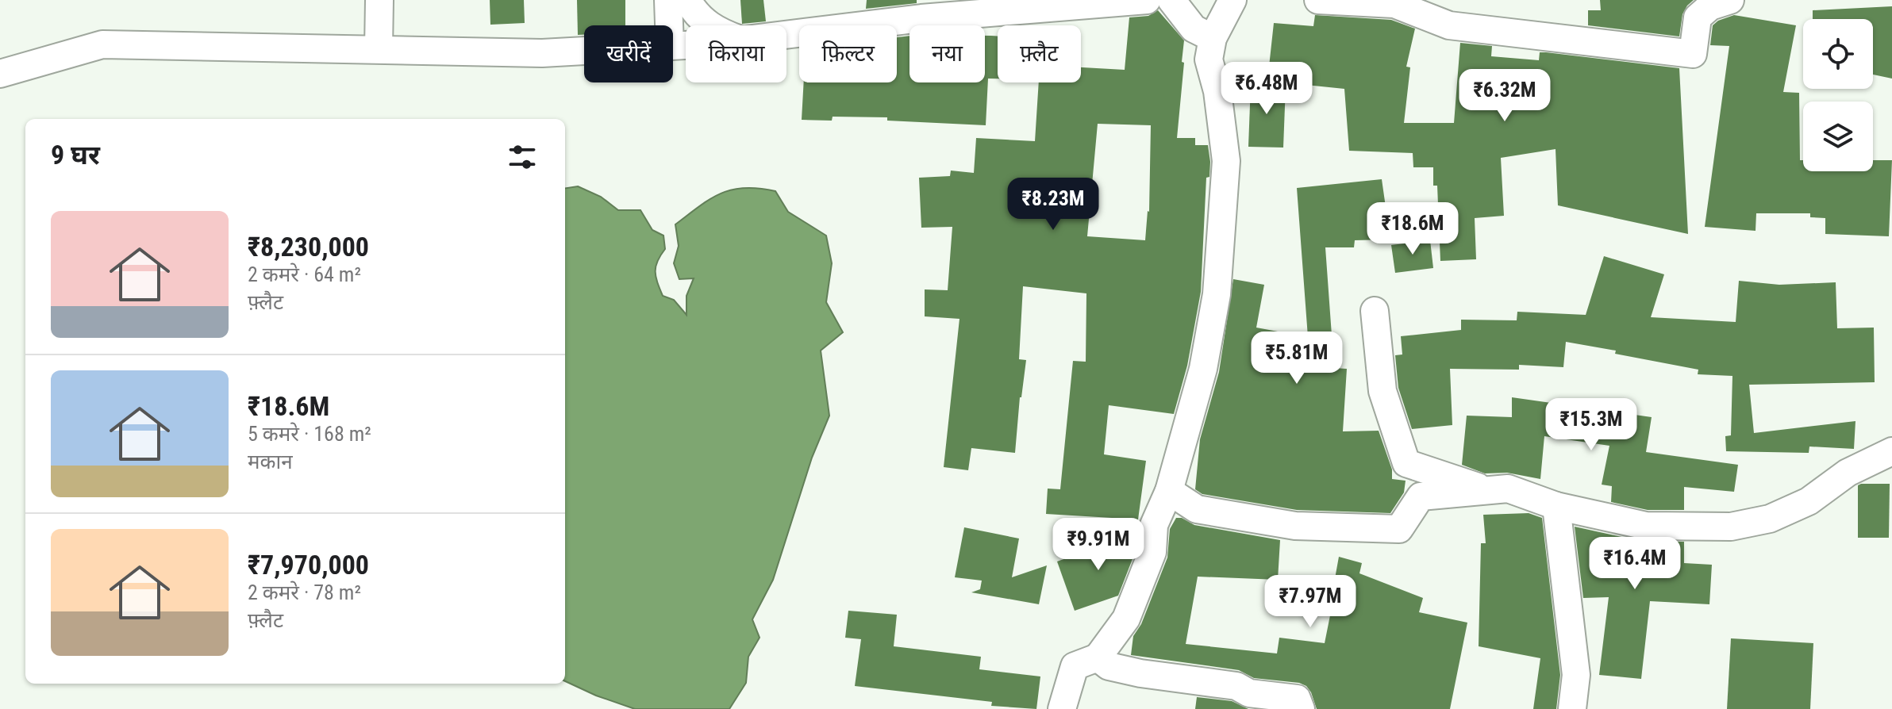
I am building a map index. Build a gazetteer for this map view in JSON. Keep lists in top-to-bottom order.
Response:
{
  "page": {
    "chip": [
      "खरीदें",
      "किराया",
      "फ़िल्टर",
      "नया",
      "फ़्लैट"
    ],
    "price": [
      "₹6.48M",
      "₹6.32M",
      "₹8.23M",
      "₹18.6M",
      "₹5.81M",
      "₹15.3M",
      "₹9.91M",
      "₹16.4M",
      "₹7.97M"
    ],
    "heading": "9 घर",
    "list": [
      {
        "name": "₹8,230,000",
        "note": "2 कमरे · 64 m² · फ़्लैट"
      },
      {
        "name": "₹18.6M",
        "note": "5 कमरे · 168 m² · मकान"
      },
      {
        "name": "₹7,970,000",
        "note": "2 कमरे · 78 m² · फ़्लैट"
      }
    ]
  }
}
